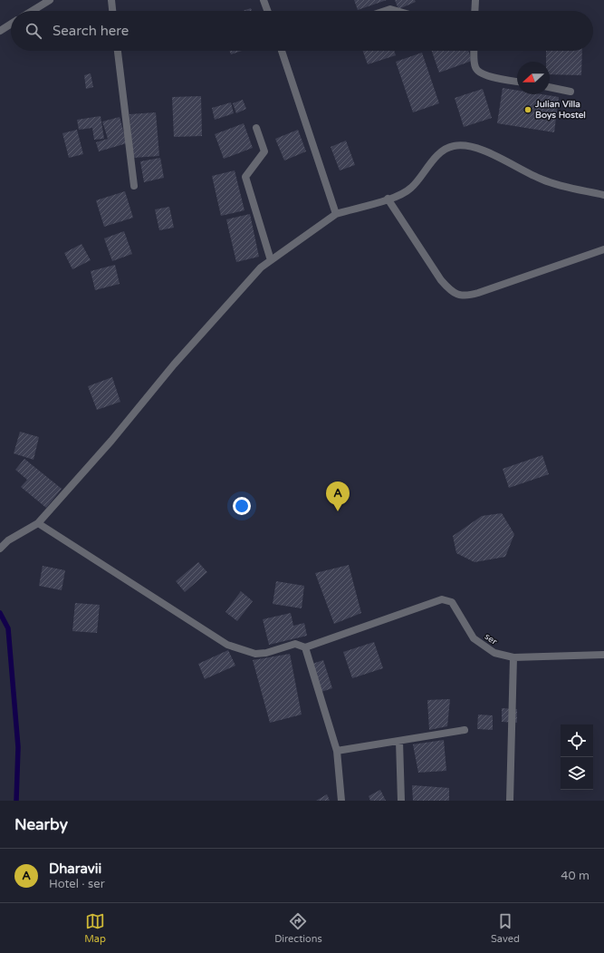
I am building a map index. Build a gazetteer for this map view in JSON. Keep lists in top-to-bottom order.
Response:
{
  "streets": {
    "street": ["ser"]
  },
  "places": ["Julian Villa Boys Hostel"],
  "north": "left",
  "page": {
    "search": "Search here",
    "pins": "A",
    "heading": "Nearby",
    "list": [
      {
        "mark": "A",
        "name": "Dharavii",
        "note": "Hotel · ser",
        "value": "40 m"
      }
    ],
    "nav": ["Map", "Directions", "Saved"]
  }
}
